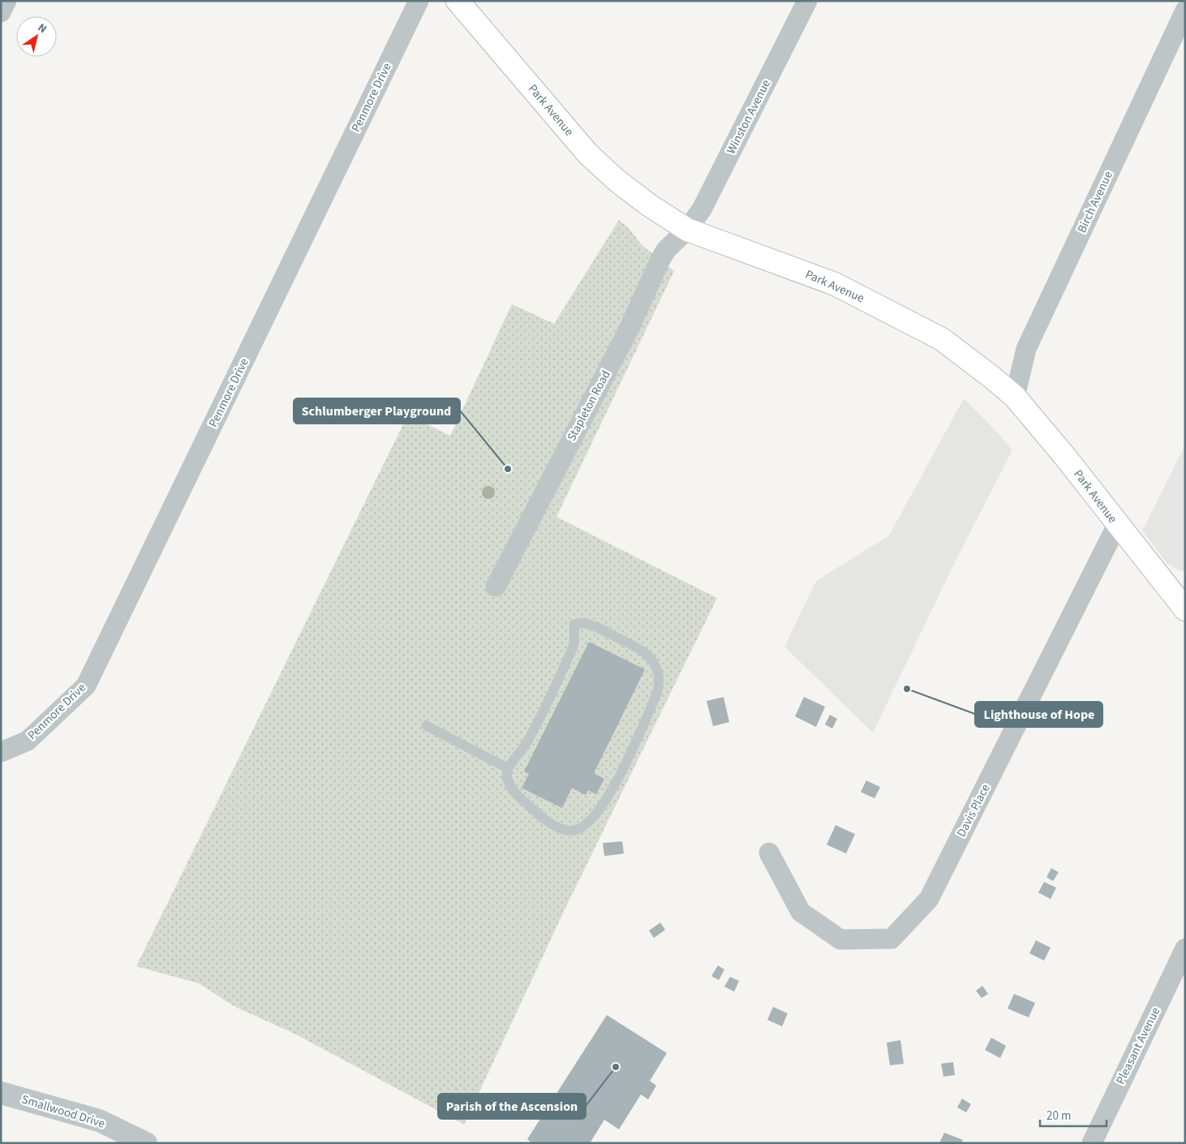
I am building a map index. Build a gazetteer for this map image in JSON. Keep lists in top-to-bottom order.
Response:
{
  "streets": {
    "main road": ["Park Avenue"],
    "street": [
      "Penmore Drive",
      "Winston Avenue",
      "Birch Avenue",
      "Stapleton Road",
      "Davis Place",
      "Pleasant Avenue",
      "Smallwood Drive"
    ]
  },
  "crossings": [
    ["Park Avenue", "Winston Avenue"],
    ["Park Avenue", "Birch Avenue"],
    ["Park Avenue", "Stapleton Road"],
    ["Park Avenue", "Davis Place"],
    ["Winston Avenue", "Stapleton Road"]
  ],
  "places": ["Schlumberger Playground", "Lighthouse of Hope", "Parish of the Ascension"],
  "scale_bar": "20 m",
  "north": "top right"
}
